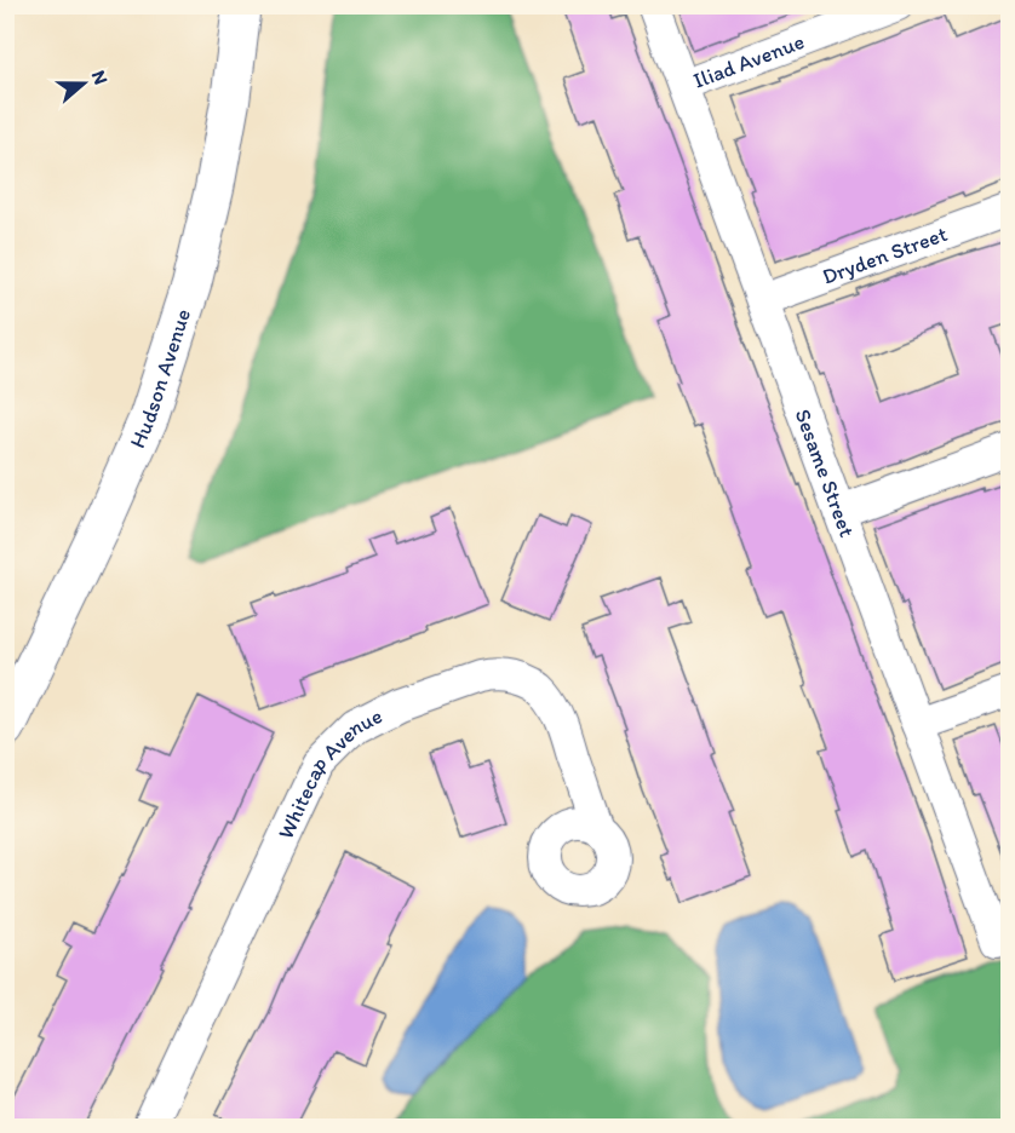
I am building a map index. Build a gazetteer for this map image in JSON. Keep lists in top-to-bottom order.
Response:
{
  "streets": {
    "street": [
      "Iliad Avenue",
      "Dryden Street",
      "Hudson Avenue",
      "Sesame Street",
      "Whitecap Avenue"
    ]
  },
  "crossings": [
    ["Iliad Avenue", "Sesame Street"],
    ["Dryden Street", "Sesame Street"]
  ],
  "north": "right"
}
